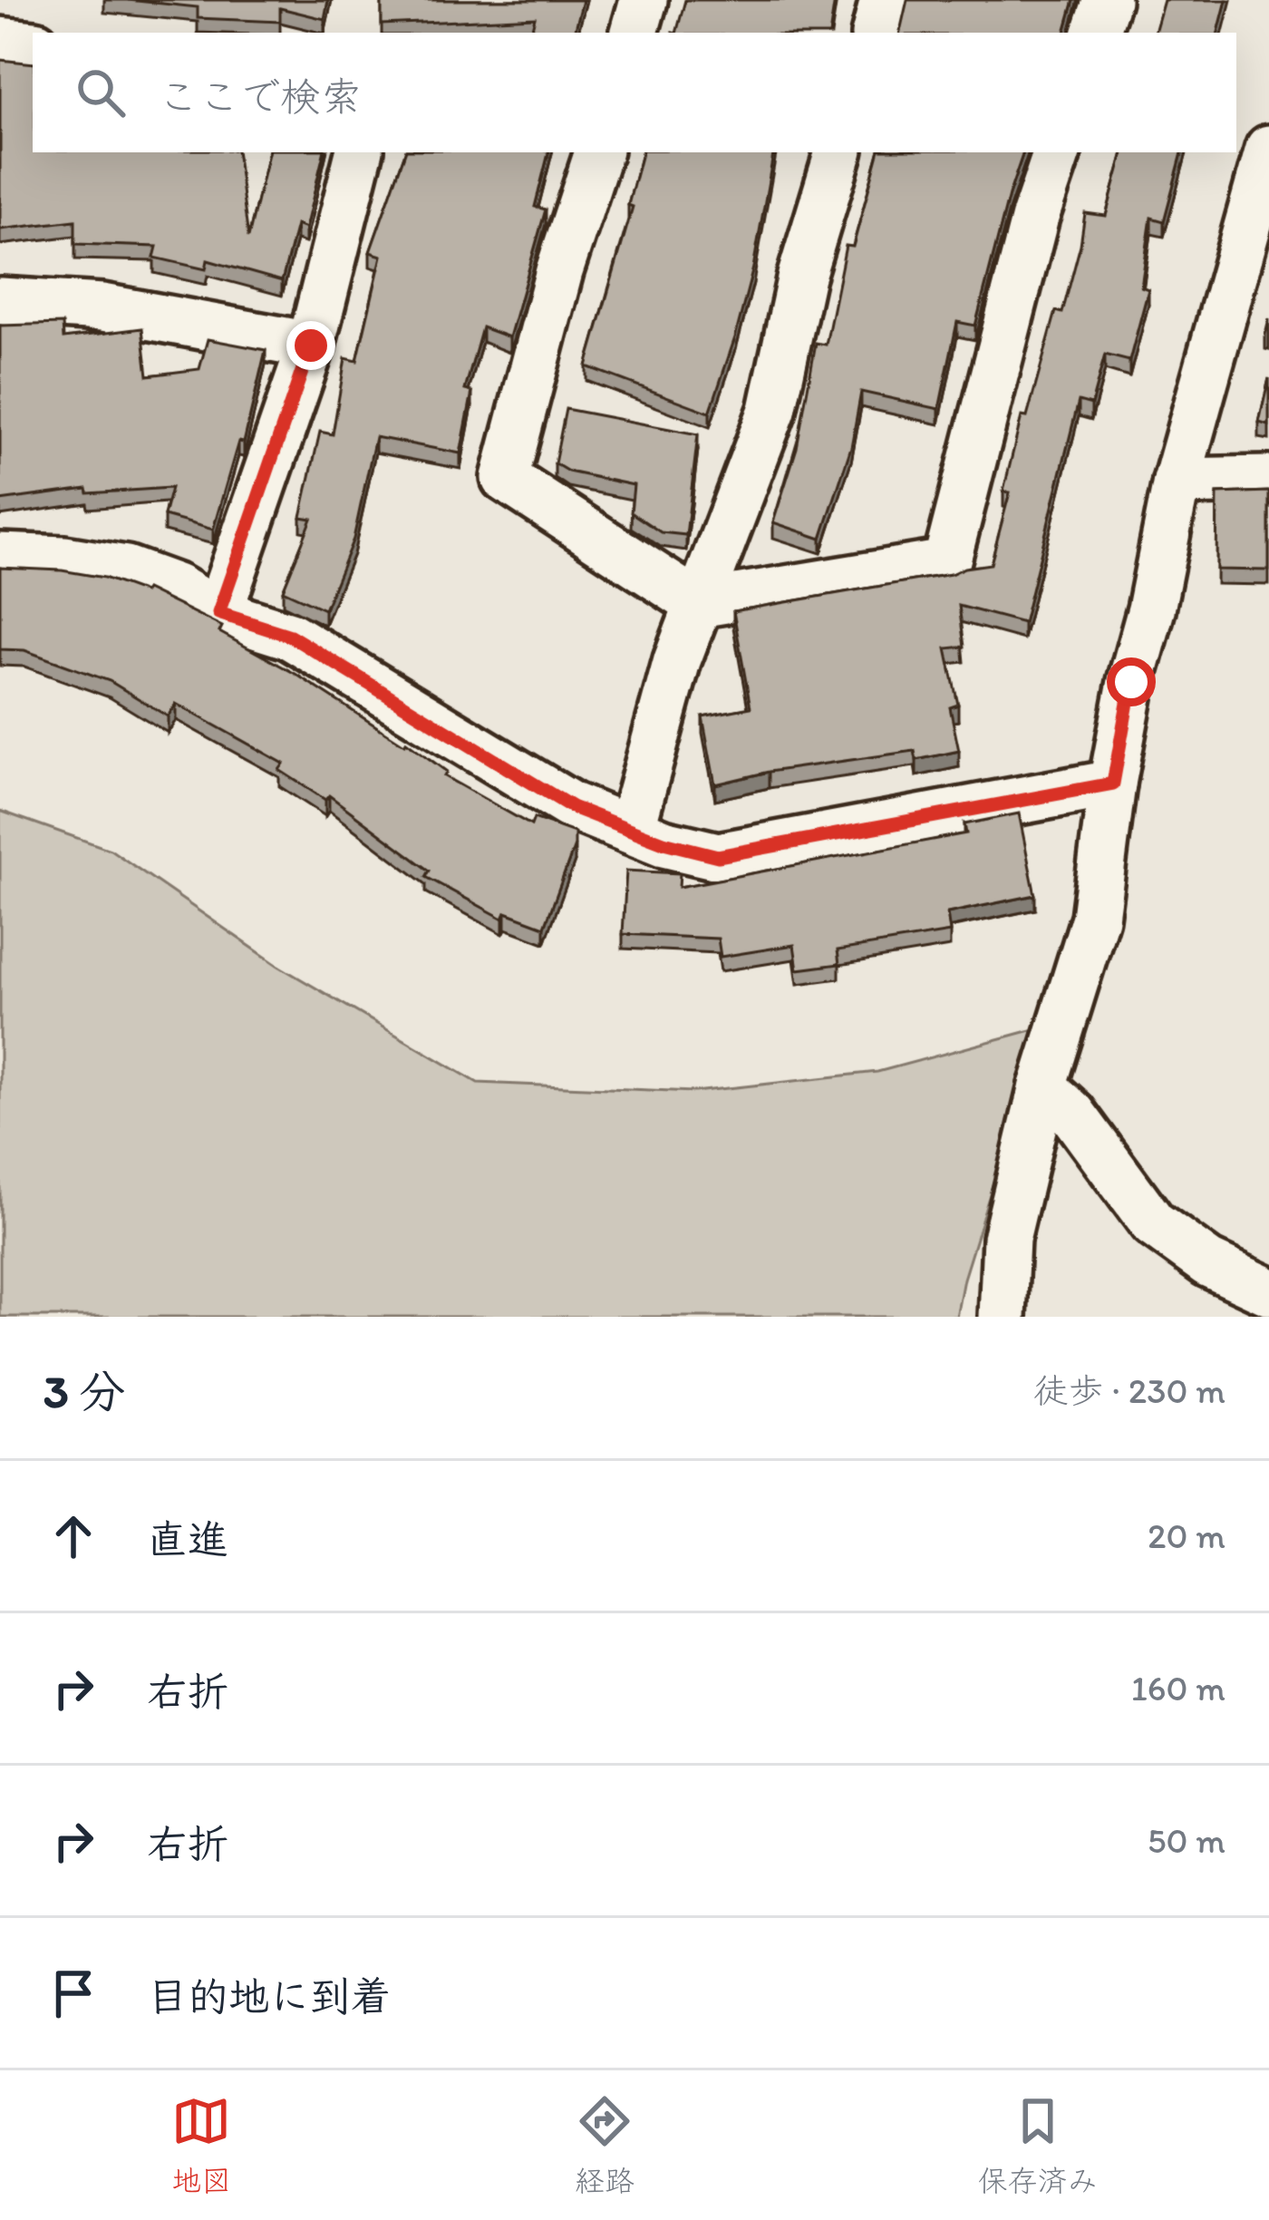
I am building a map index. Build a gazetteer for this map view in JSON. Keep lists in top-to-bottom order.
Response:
{
  "page": {
    "search": "ここで検索",
    "heading": ["3 分", "徒歩 · 230 m"],
    "list": [
      ["直進", "20 m"],
      ["右折", "160 m"],
      ["右折", "50 m"],
      "目的地に到着"
    ],
    "nav": ["地図", "経路", "保存済み"]
  }
}
